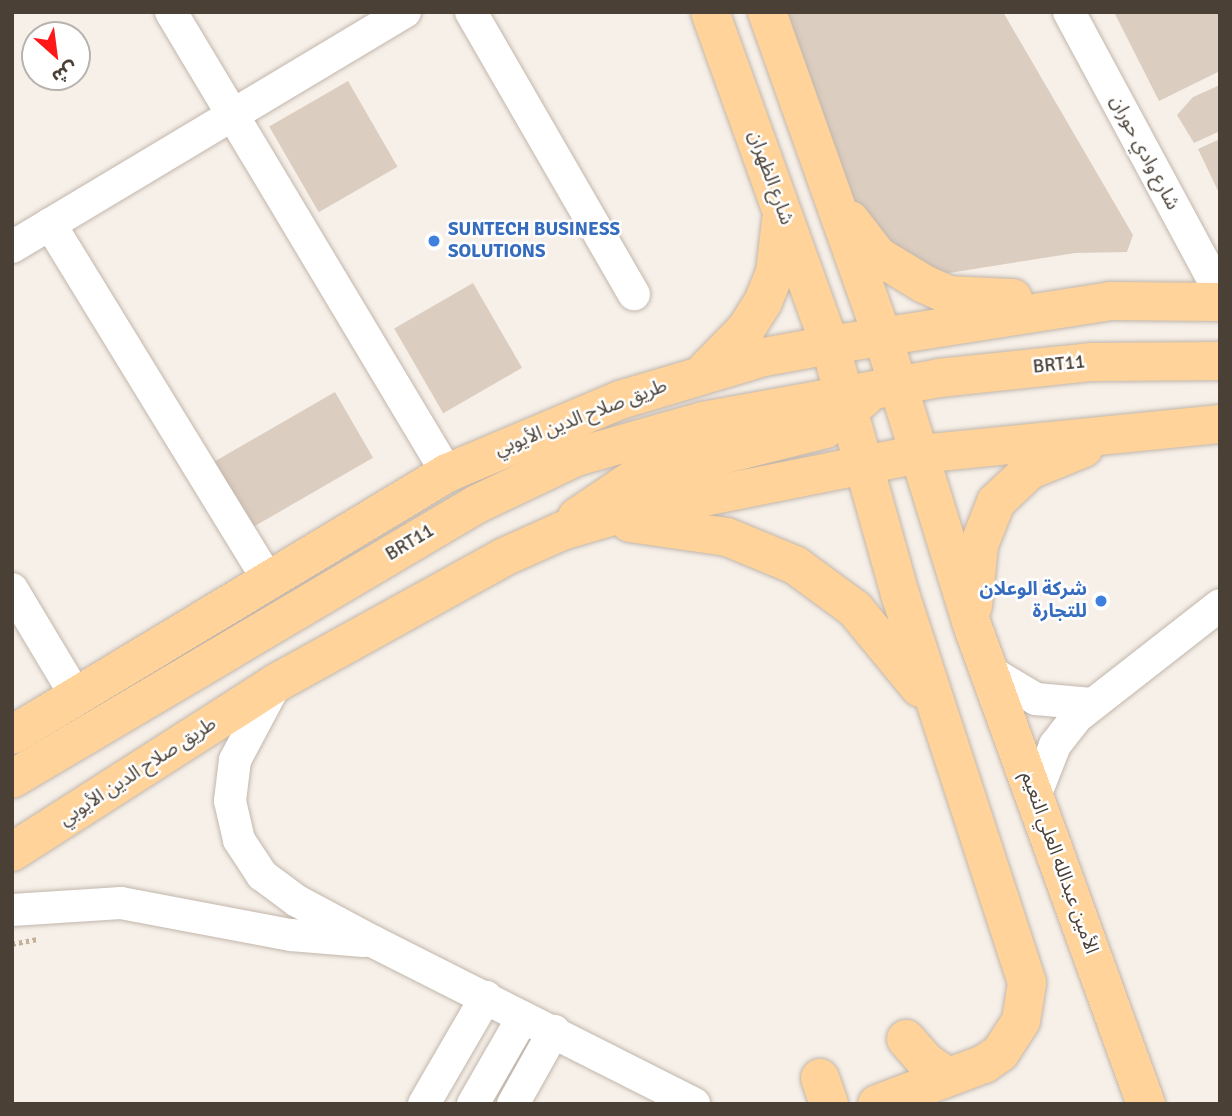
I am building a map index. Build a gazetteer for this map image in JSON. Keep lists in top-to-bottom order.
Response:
{
  "streets": {
    "main road": [
      "شارع الظهران",
      "BRT11",
      "طريق صلاح الدين الأيوبي",
      "الأمين عبدالله العلي النعيم"
    ],
    "street": ["شارع وادي حوران"]
  },
  "crossings": [
    ["شارع الظهران", "BRT11"],
    ["شارع الظهران", "طريق صلاح الدين الأيوبي"],
    ["شارع الظهران", "الأمين عبدالله العلي النعيم"],
    ["BRT11", "الأمين عبدالله العلي النعيم"],
    ["طريق صلاح الدين الأيوبي", "الأمين عبدالله العلي النعيم"]
  ],
  "places": ["SUNTECH BUSINESS SOLUTIONS", "شركة الوعلان للتجارة"],
  "north": "bottom right"
}
